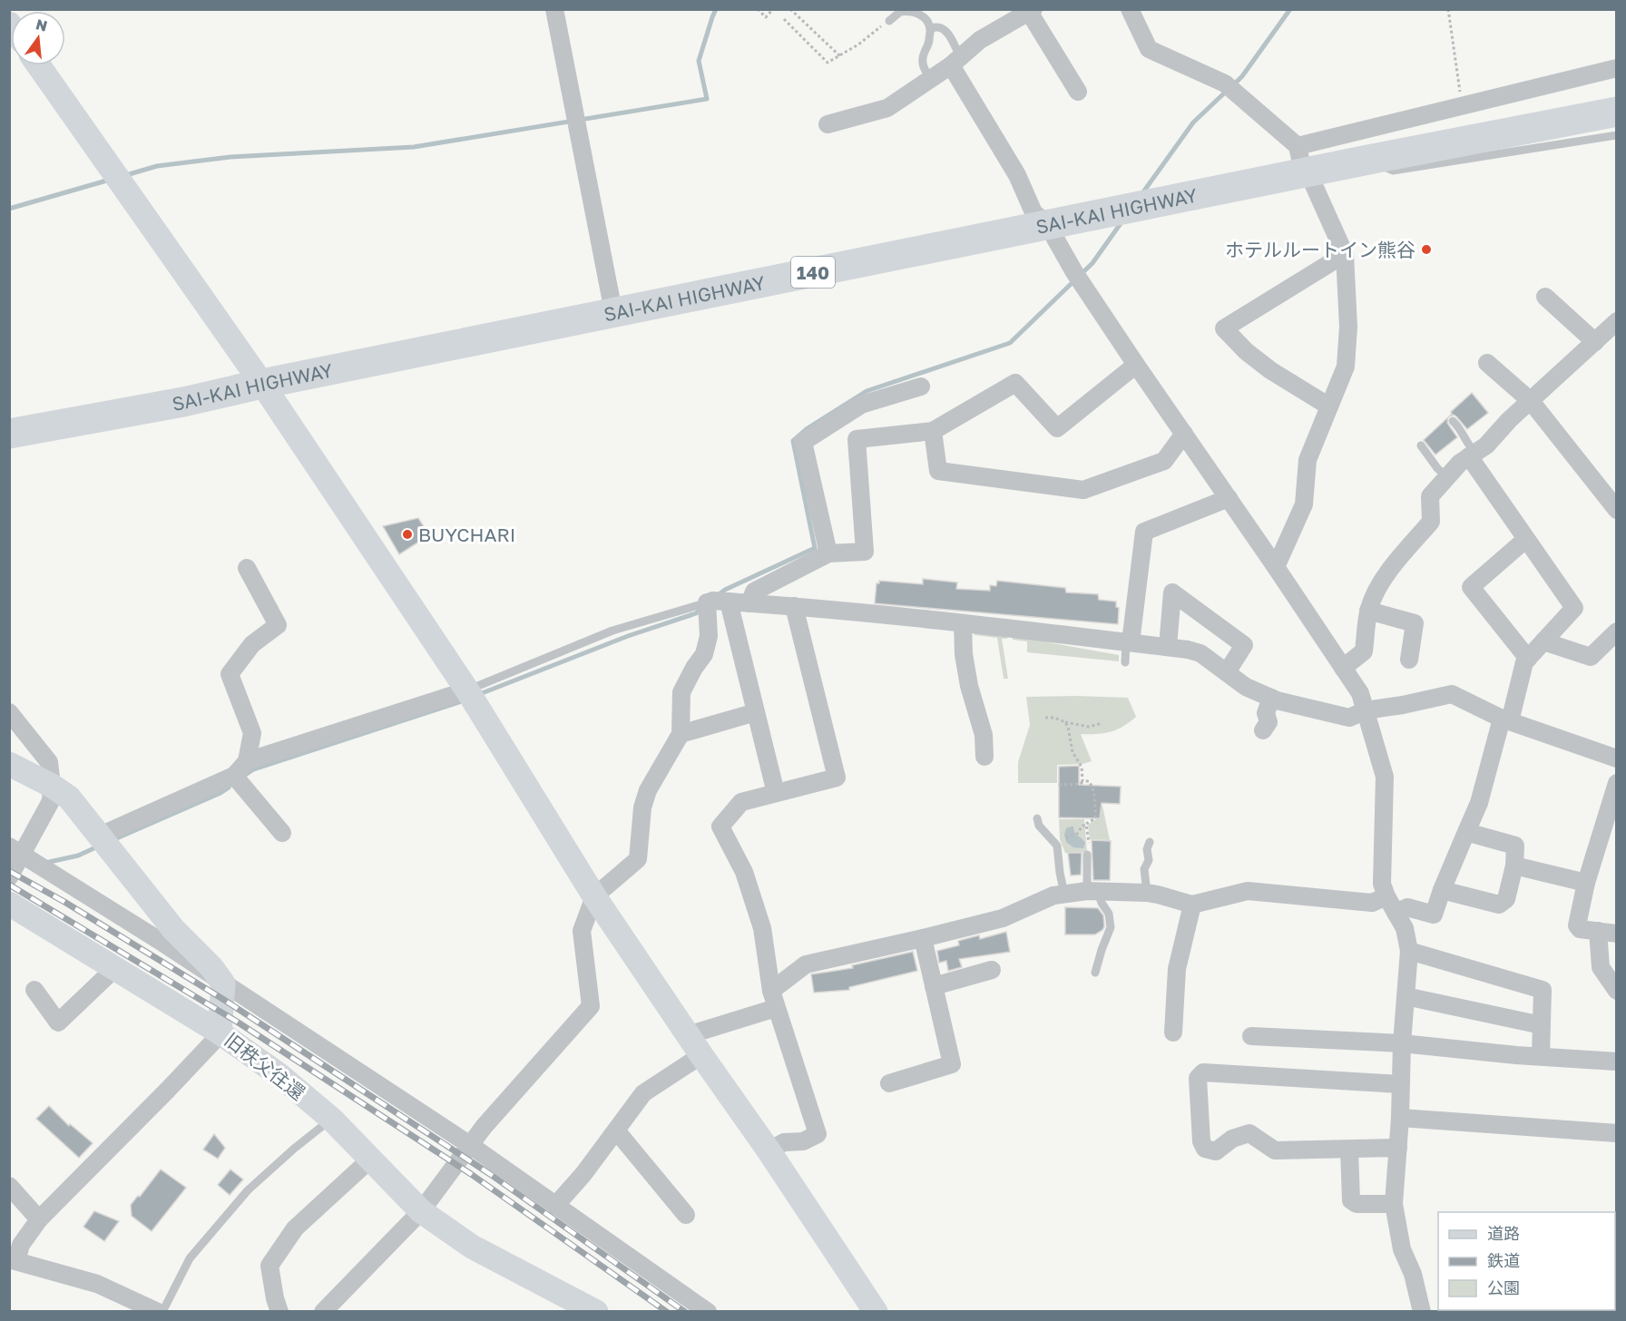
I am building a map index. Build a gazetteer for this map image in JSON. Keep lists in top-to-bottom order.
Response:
{
  "streets": {
    "highway": ["SAI-KAI HIGHWAY", "140"],
    "street": ["旧秩父往還"]
  },
  "places": ["ホテルルートイン熊谷", "BUYCHARI"],
  "legend": ["道路", "鉄道", "公園"],
  "north": "top"
}
